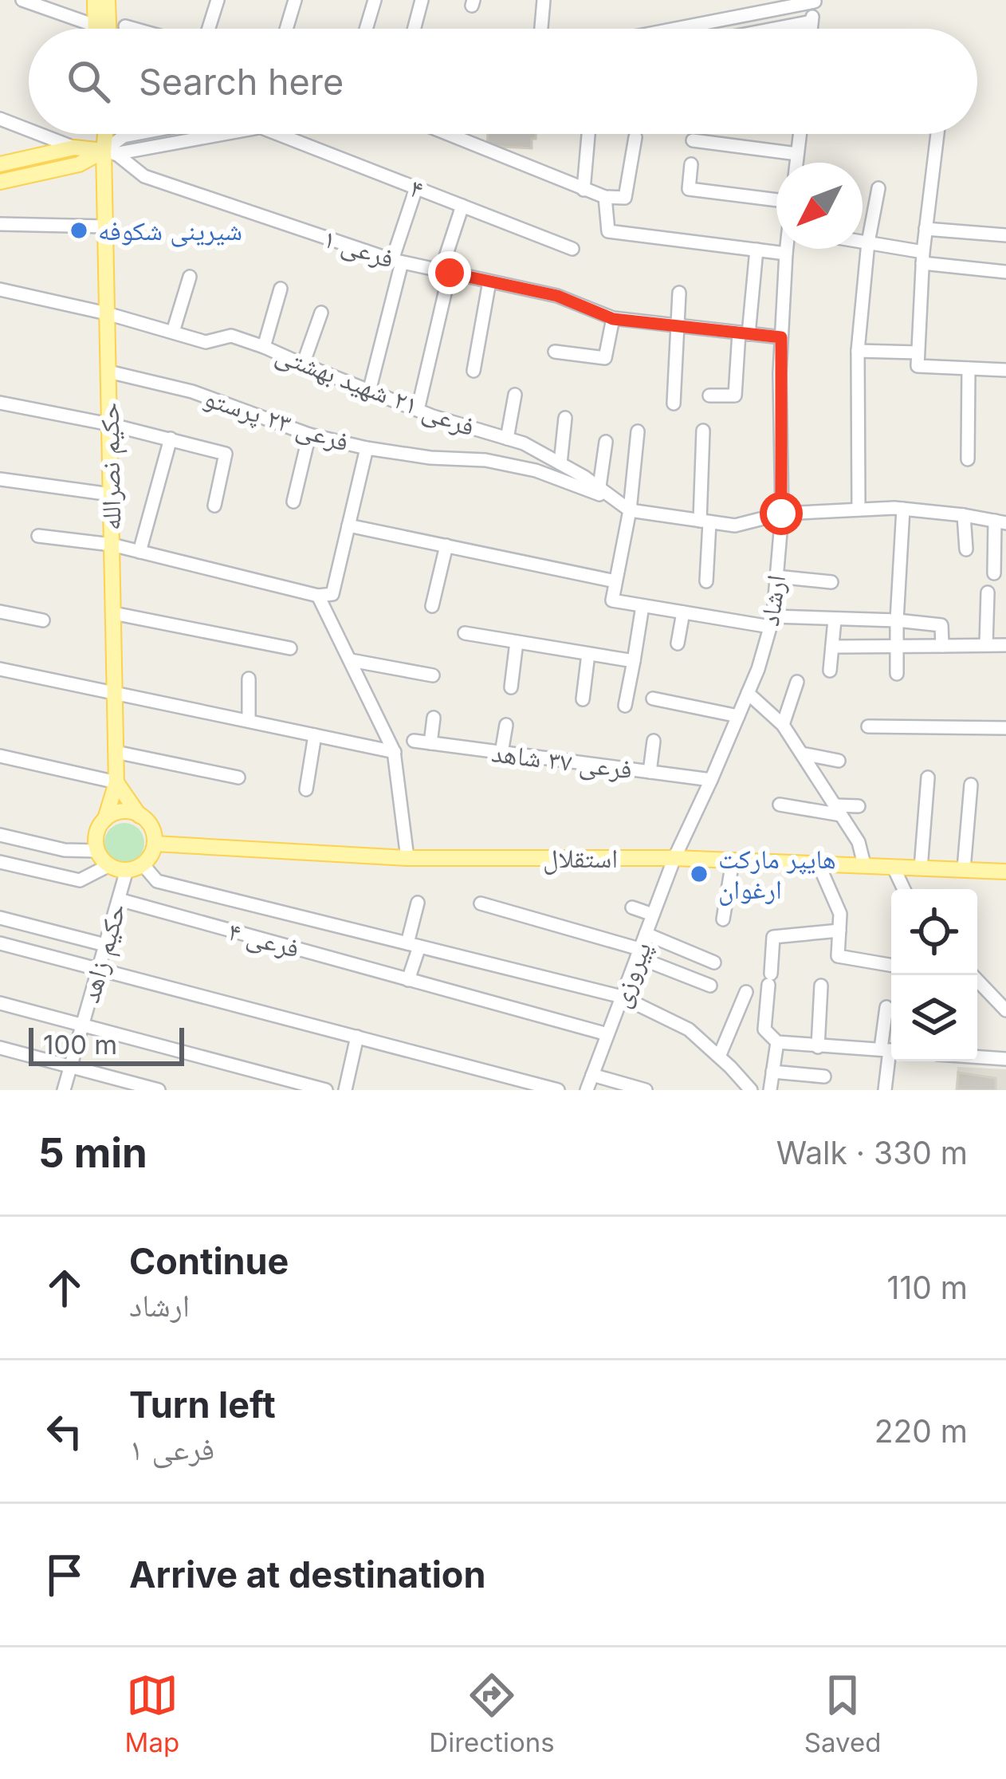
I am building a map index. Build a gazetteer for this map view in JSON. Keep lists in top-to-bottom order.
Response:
{
  "streets": {
    "main road": ["حکیم نصرالله", "استقلال"],
    "street": [
      "۴",
      "فرعی ۱",
      "فرعی ۲۱ شهید بهشتی",
      "فرعی ۲۳ پرستو",
      "ارشاد",
      "فرعی ۳۷ شاهد",
      "فرعی ۴",
      "حکیم زاهد",
      "پیروزی"
    ]
  },
  "crossings": [
    ["فرعی ۱", "حکیم نصرالله"],
    ["فرعی ۱", "ارشاد"],
    ["فرعی ۲۱ شهید بهشتی", "فرعی ۲۳ پرستو"],
    ["فرعی ۲۱ شهید بهشتی", "حکیم نصرالله"],
    ["فرعی ۲۳ پرستو", "حکیم نصرالله"],
    ["حکیم نصرالله", "استقلال"],
    ["حکیم نصرالله", "حکیم زاهد"],
    ["ارشاد", "فرعی ۳۷ شاهد"],
    ["ارشاد", "استقلال"],
    ["ارشاد", "پیروزی"],
    ["استقلال", "حکیم زاهد"],
    ["استقلال", "پیروزی"],
    ["فرعی ۴", "حکیم زاهد"],
    ["فرعی ۴", "پیروزی"]
  ],
  "places": ["شیرینی شکوفه", "هایپر مارکت ارغوان"],
  "scale_bar": "100 m",
  "north": "bottom left",
  "page": {
    "search": "Search here",
    "scale": "100 m",
    "heading": ["5 min", "Walk · 330 m"],
    "list": [
      ["Continue", "ارشاد", "110 m"],
      ["Turn left", "فرعی ۱", "220 m"],
      "Arrive at destination"
    ],
    "nav": ["Map", "Directions", "Saved"]
  }
}
